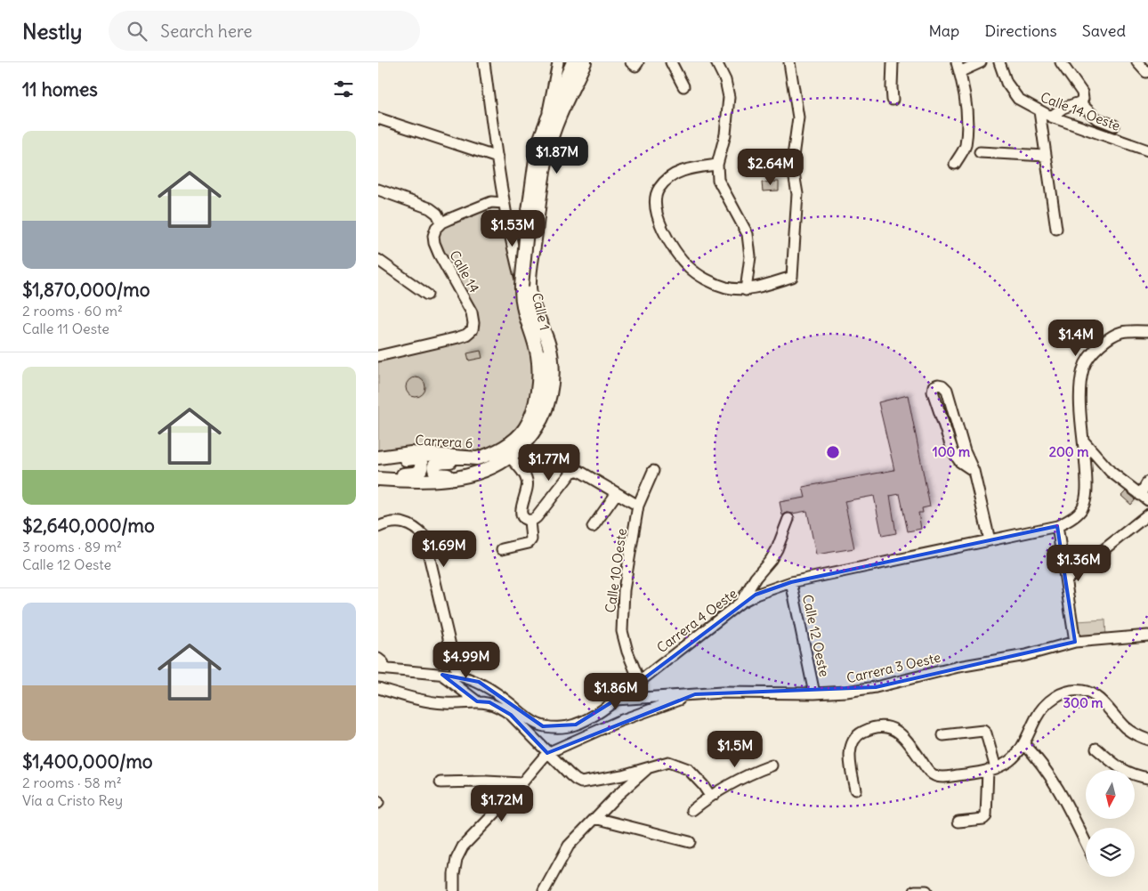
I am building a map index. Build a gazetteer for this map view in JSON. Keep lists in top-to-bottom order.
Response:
{
  "streets": {
    "main road": ["Calle 1", "Carrera 6"],
    "street": [
      "Calle 14 Oeste",
      "Calle 14",
      "Calle 10 Oeste",
      "Carrera 4 Oeste",
      "Calle 12 Oeste",
      "Carrera 3 Oeste"
    ]
  },
  "crossings": [
    ["Calle 1", "Carrera 6"],
    ["Carrera 4 Oeste", "Calle 12 Oeste"],
    ["Carrera 4 Oeste", "Carrera 3 Oeste"],
    ["Calle 12 Oeste", "Carrera 3 Oeste"]
  ],
  "north": "bottom",
  "page": {
    "header": "Nestly",
    "search": "Search here",
    "nav": ["Map", "Directions", "Saved"],
    "heading": "11 homes",
    "list": [
      {
        "name": "$1,870,000/mo",
        "note": "2 rooms · 60 m² · Calle 11 Oeste"
      },
      {
        "name": "$2,640,000/mo",
        "note": "3 rooms · 89 m² · Calle 12 Oeste"
      },
      {
        "name": "$1,400,000/mo",
        "note": "2 rooms · 58 m² · Vía a Cristo Rey"
      }
    ],
    "price": [
      "$1.87M",
      "$2.64M",
      "$1.53M",
      "$1.4M",
      "$1.77M",
      "$1.69M",
      "$1.36M",
      "$4.99M",
      "$1.86M",
      "$1.5M",
      "$1.72M"
    ]
  },
  "rings": ["100 m", "200 m", "300 m"]
}
